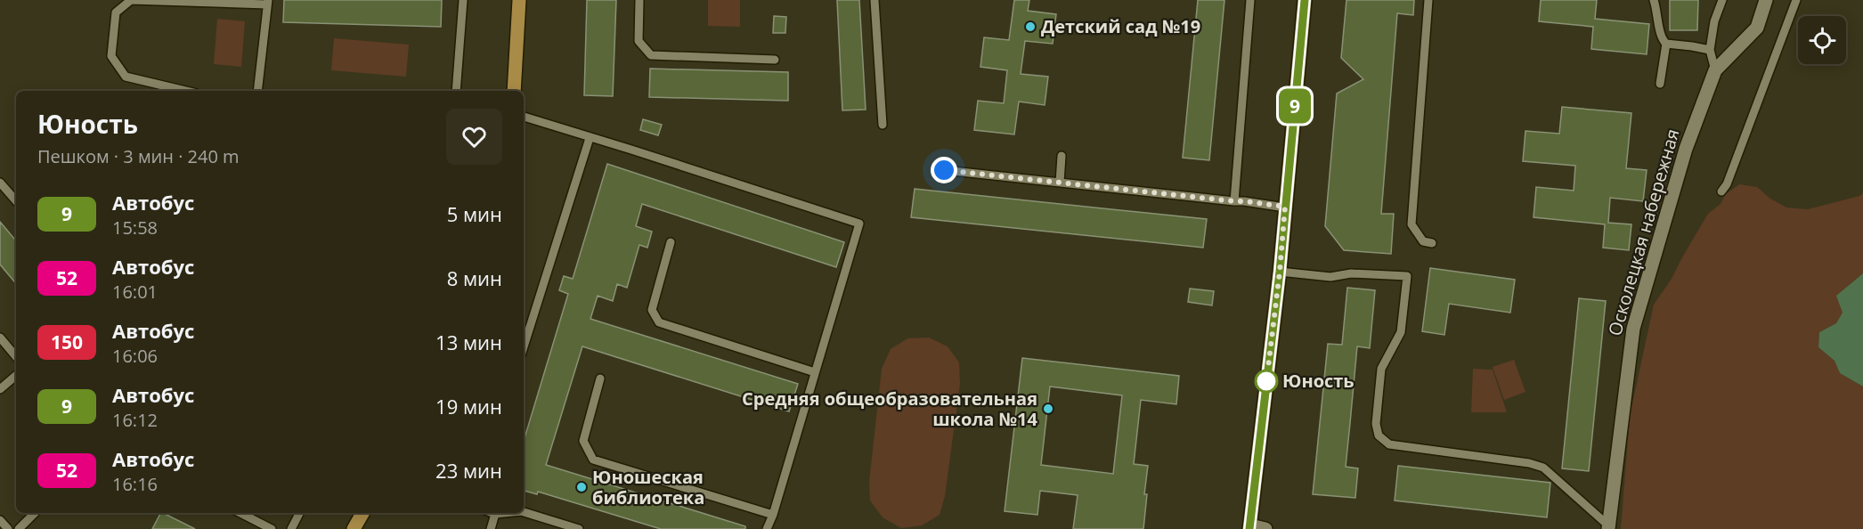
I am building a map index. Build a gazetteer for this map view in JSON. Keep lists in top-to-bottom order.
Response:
{
  "streets": {
    "street": ["Осколецкая набережная"]
  },
  "places": [
    "Детский сад №19",
    "Юность",
    "Средняя общеобразовательная школа №14",
    "Юношеская библиотека"
  ],
  "lines": ["bus line 9"],
  "page": {
    "on_map": "9",
    "heading": ["Юность", "Пешком · 3 мин · 240 m"],
    "list": [
      {
        "mark": "9",
        "name": "Автобус",
        "note": "15:58",
        "value": "5 мин"
      },
      {
        "mark": "52",
        "name": "Автобус",
        "note": "16:01",
        "value": "8 мин"
      },
      {
        "mark": "150",
        "name": "Автобус",
        "note": "16:06",
        "value": "13 мин"
      },
      {
        "mark": "9",
        "name": "Автобус",
        "note": "16:12",
        "value": "19 мин"
      },
      {
        "mark": "52",
        "name": "Автобус",
        "note": "16:16",
        "value": "23 мин"
      }
    ]
  }
}
